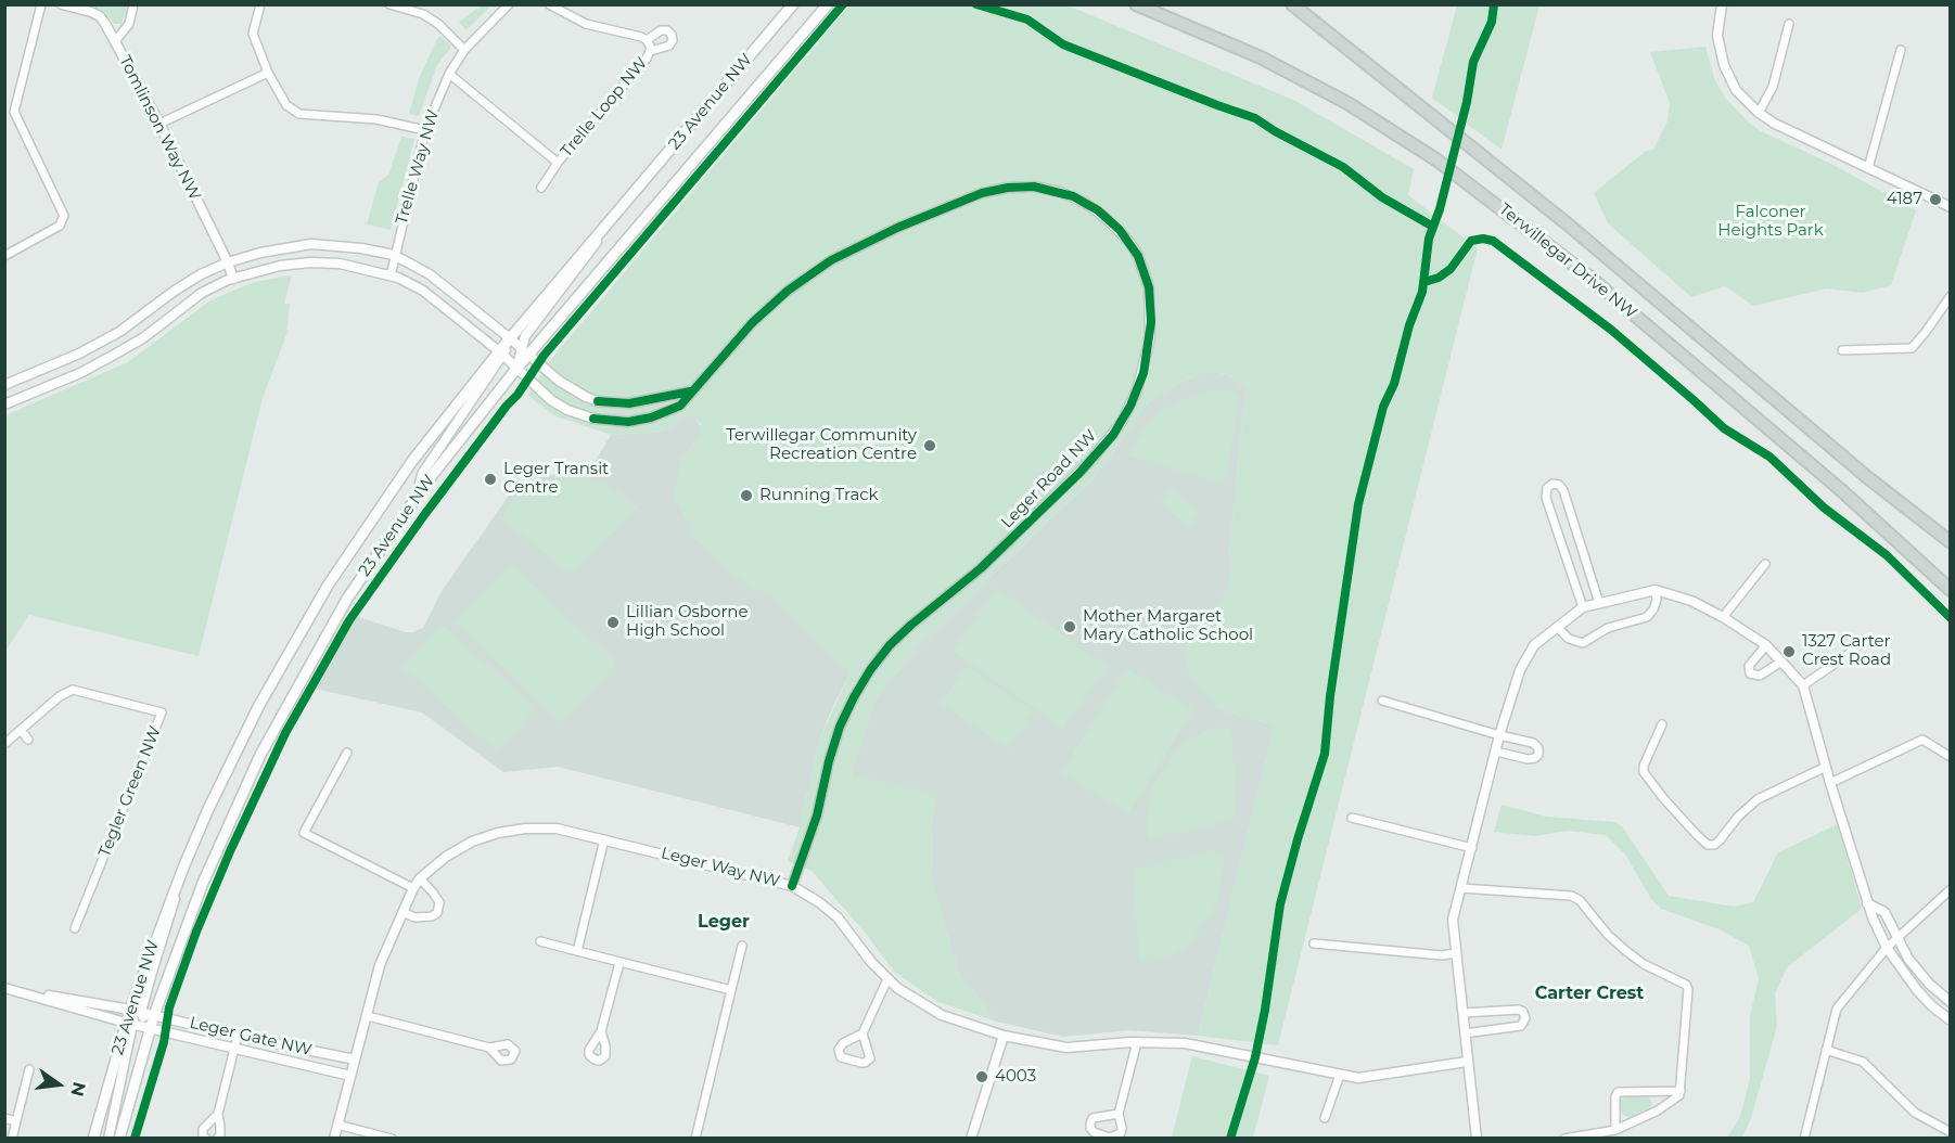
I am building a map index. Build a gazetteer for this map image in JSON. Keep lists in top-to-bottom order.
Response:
{
  "streets": {
    "main road": ["23 Avenue NW", "Terwillegar Drive NW"],
    "street": [
      "Trelle Loop NW",
      "Tomlinson Way NW",
      "Trelle Way NW",
      "Leger Road NW",
      "Tegler Green NW",
      "Leger Way NW",
      "Leger Gate NW"
    ]
  },
  "crossings": [
    ["23 Avenue NW", "Leger Road NW"],
    ["23 Avenue NW", "Leger Gate NW"],
    ["Trelle Loop NW", "Trelle Way NW"],
    ["Tomlinson Way NW", "Leger Road NW"],
    ["Trelle Way NW", "Leger Road NW"],
    ["Leger Road NW", "Leger Way NW"],
    ["Leger Way NW", "Leger Gate NW"]
  ],
  "districts": ["Leger", "Carter Crest"],
  "parks": ["Falconer Heights Park"],
  "places": [
    "4187",
    "Terwillegar Community Recreation Centre",
    "Leger Transit Centre",
    "Running Track",
    "Lillian Osborne High School",
    "Mother Margaret Mary Catholic School",
    "1327 Carter Crest Road",
    "4003"
  ],
  "north": "right"
}
